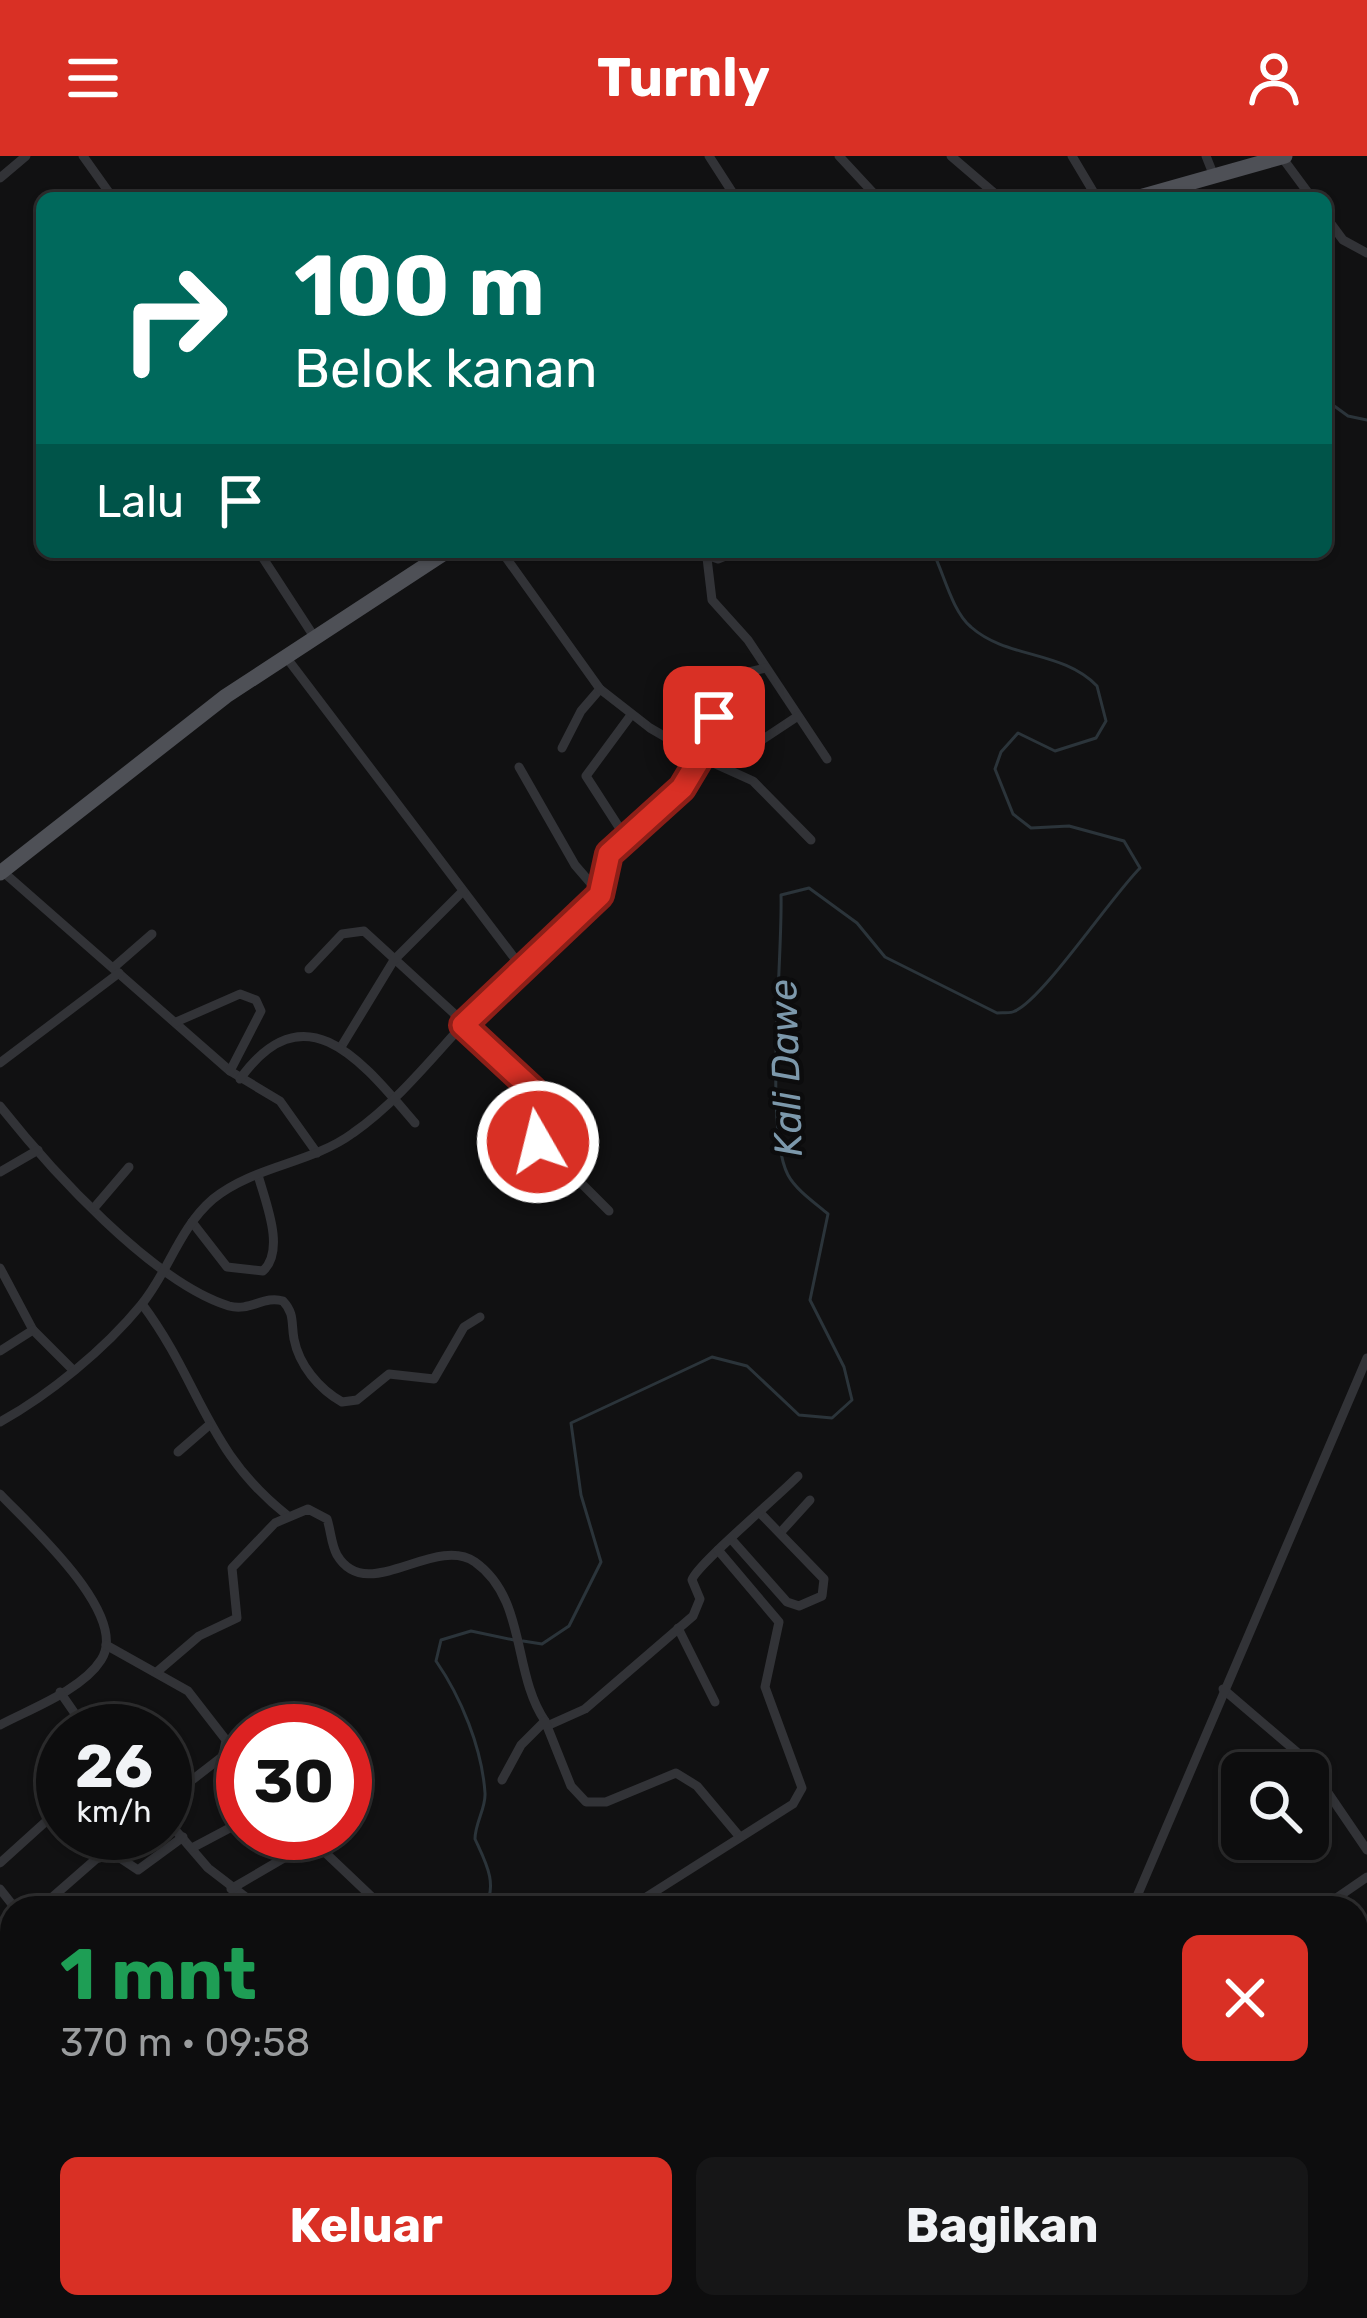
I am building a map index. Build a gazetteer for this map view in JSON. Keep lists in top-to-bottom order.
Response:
{
  "water": ["Kali Dawe"],
  "page": {
    "header": "Turnly",
    "turn": ["100 m", "Belok kanan"],
    "then": "Lalu",
    "speed": "26 km/h",
    "limit": "30",
    "heading": ["1 mnt", "370 m · 09:58"],
    "buttons": ["Keluar", "Bagikan"]
  }
}
